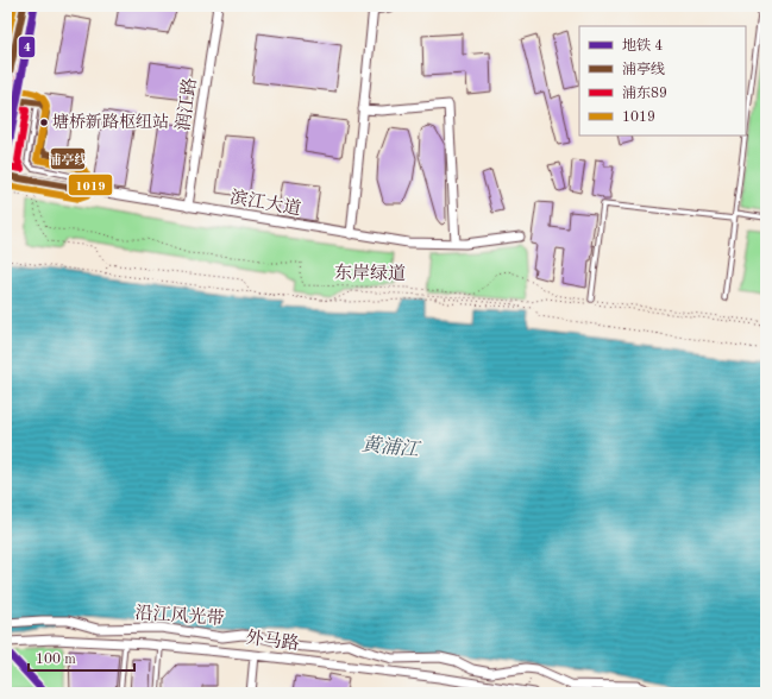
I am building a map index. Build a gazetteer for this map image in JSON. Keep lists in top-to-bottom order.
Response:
{
  "streets": {
    "street": [
      "润江路",
      "滨江大道",
      "沿江风光带",
      "外马路"
    ],
    "path": ["东岸绿道"]
  },
  "crossings": [
    ["润江路", "滨江大道"]
  ],
  "water": ["黄浦江"],
  "places": ["塘桥新路枢纽站"],
  "lines": [
    "metro line 4",
    "transit line 浦亭线",
    "transit line 1019",
    "transit line 浦东89"
  ],
  "legend": [
    "地铁 4",
    "浦亭线",
    "浦东89",
    "1019"
  ],
  "scale_bar": "100 m"
}
